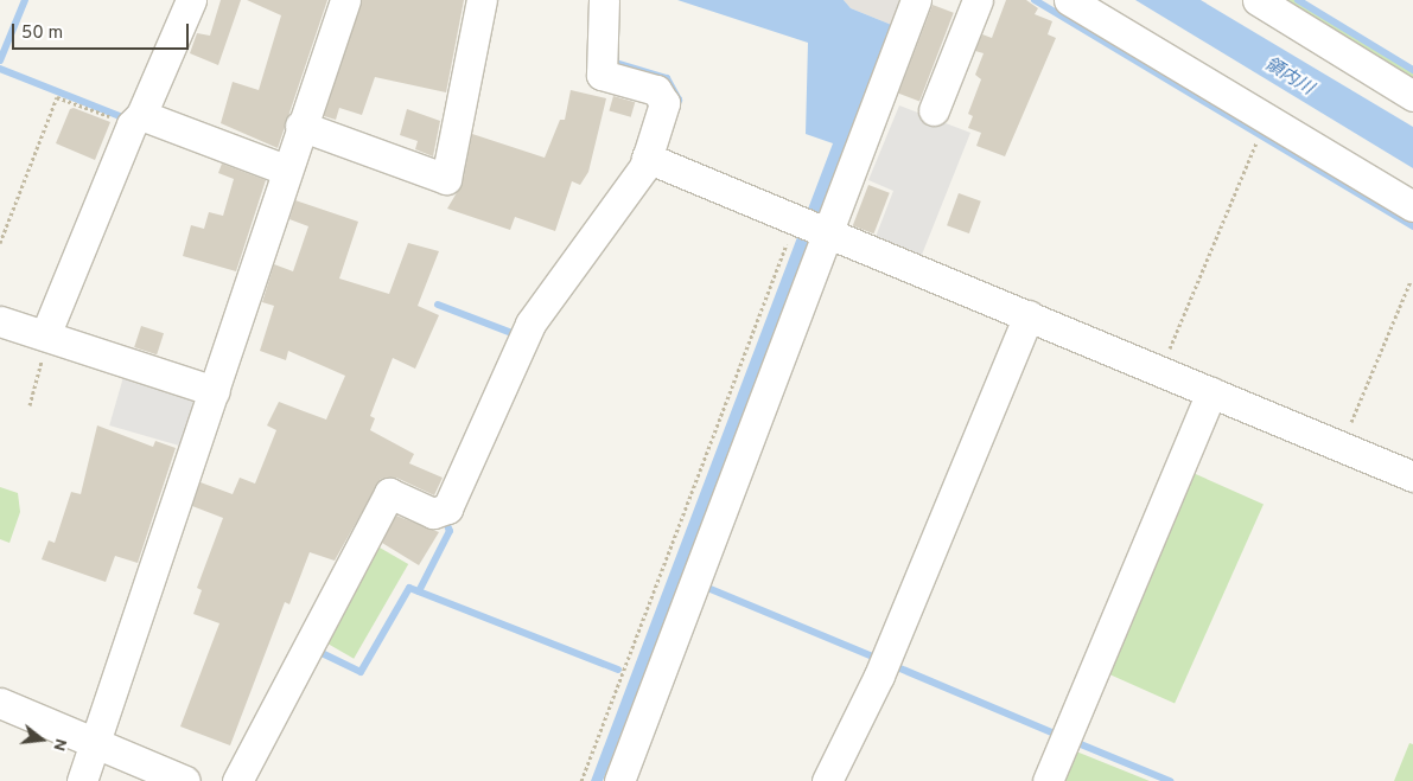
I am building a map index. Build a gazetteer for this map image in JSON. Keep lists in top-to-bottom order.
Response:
{
  "water": ["領内川"],
  "scale_bar": "50 m",
  "north": "right"
}
